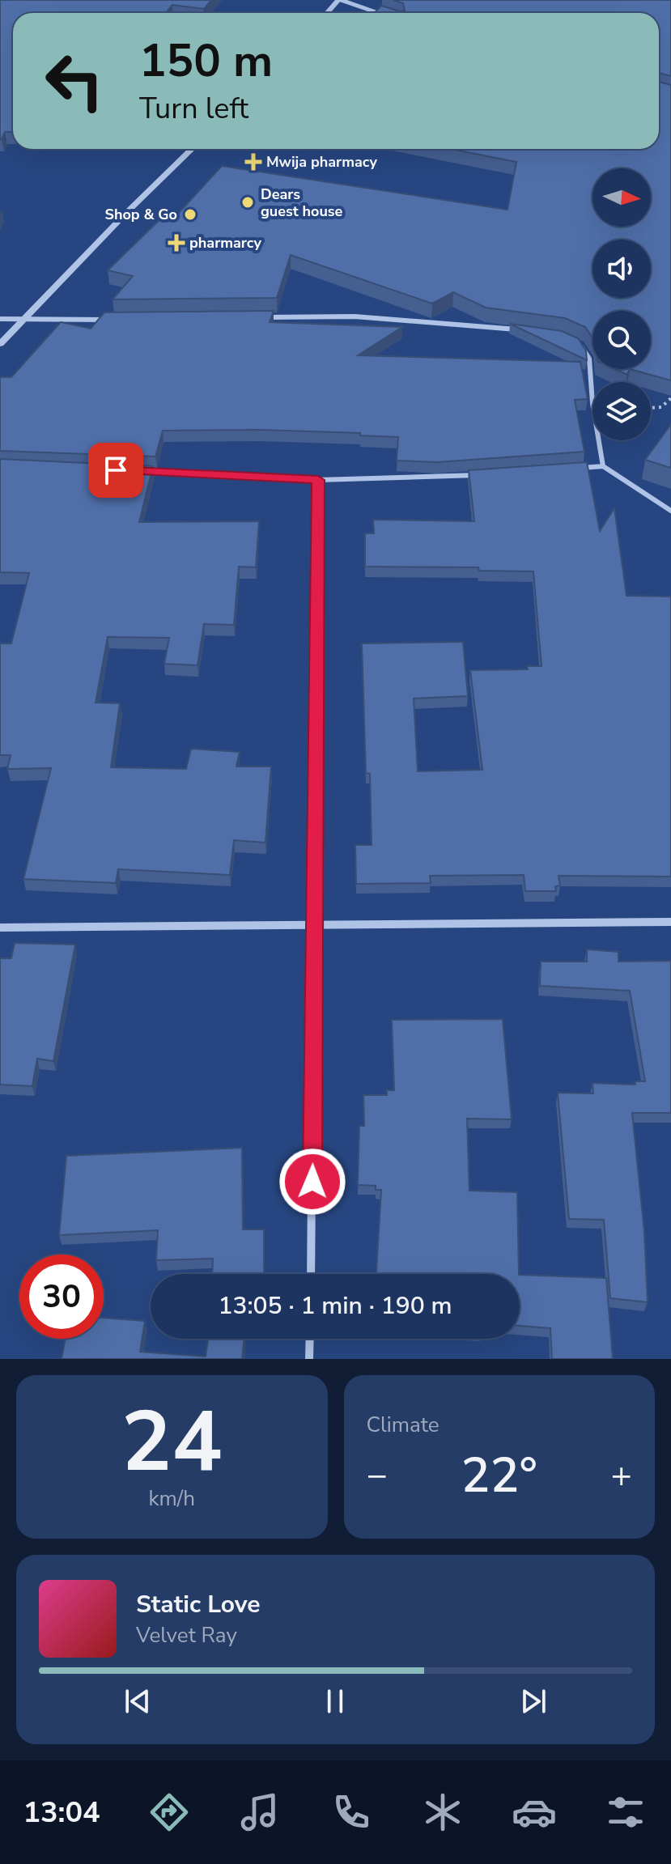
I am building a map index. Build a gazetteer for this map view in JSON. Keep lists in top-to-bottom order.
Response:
{
  "places": {
    "health": ["Mwija pharmacy", "pharmarcy"],
    "other": ["Dears guest house", "Shop & Go"]
  },
  "north": "right",
  "page": {
    "turn": ["150 m", "Turn left"],
    "limit": "30",
    "trip": "13:05 · 1 min · 190 m",
    "tile": [
      ["24", "km/h"],
      "Climate"
    ],
    "heat": ["−", "22°", "+"],
    "song": ["Static Love", "Velvet Ray"],
    "tabs": "13:04"
  }
}
